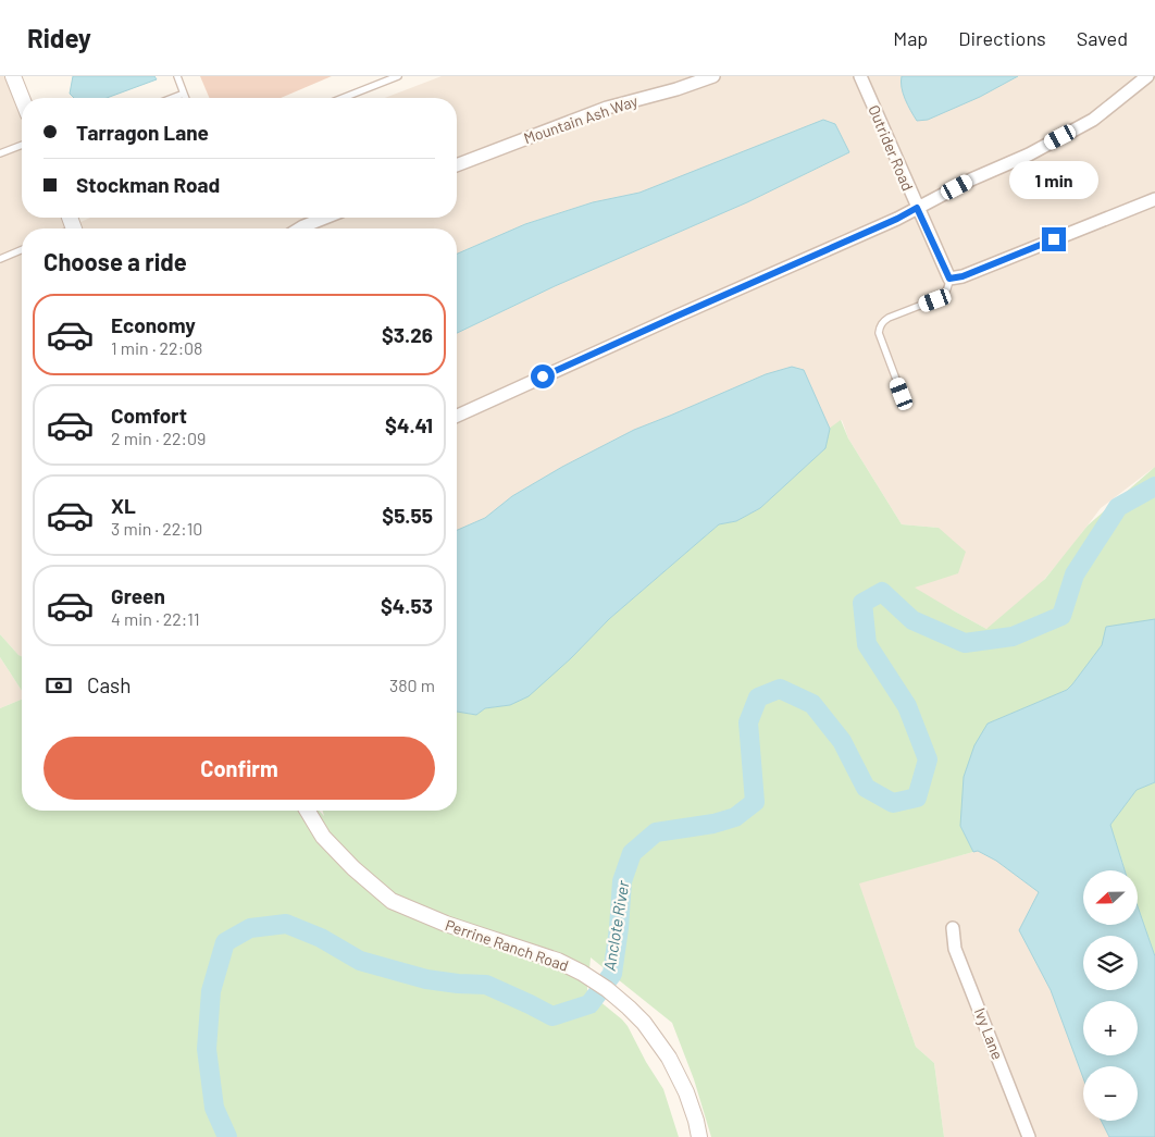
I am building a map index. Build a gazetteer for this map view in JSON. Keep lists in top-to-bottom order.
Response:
{
  "streets": {
    "street": [
      "Mountain Ash Way",
      "Outrider Road",
      "Perrine Ranch Road",
      "Ivy Lane"
    ]
  },
  "water": ["Anclote River"],
  "north": "left",
  "page": {
    "header": "Ridey",
    "nav": ["Map", "Directions", "Saved"],
    "banner": ["Tarragon Lane", "Stockman Road"],
    "bubble": "1 min",
    "heading": "Choose a ride",
    "list": [
      {
        "name": "Economy",
        "note": "1 min · 22:08",
        "value": "$3.26"
      },
      {
        "name": "Comfort",
        "note": "2 min · 22:09",
        "value": "$4.41"
      },
      {
        "name": "XL",
        "note": "3 min · 22:10",
        "value": "$5.55"
      },
      {
        "name": "Green",
        "note": "4 min · 22:11",
        "value": "$4.53"
      }
    ],
    "pay": ["Cash", "380 m"],
    "buttons": "Confirm",
    "map_buttons": ["+", "−"]
  }
}
